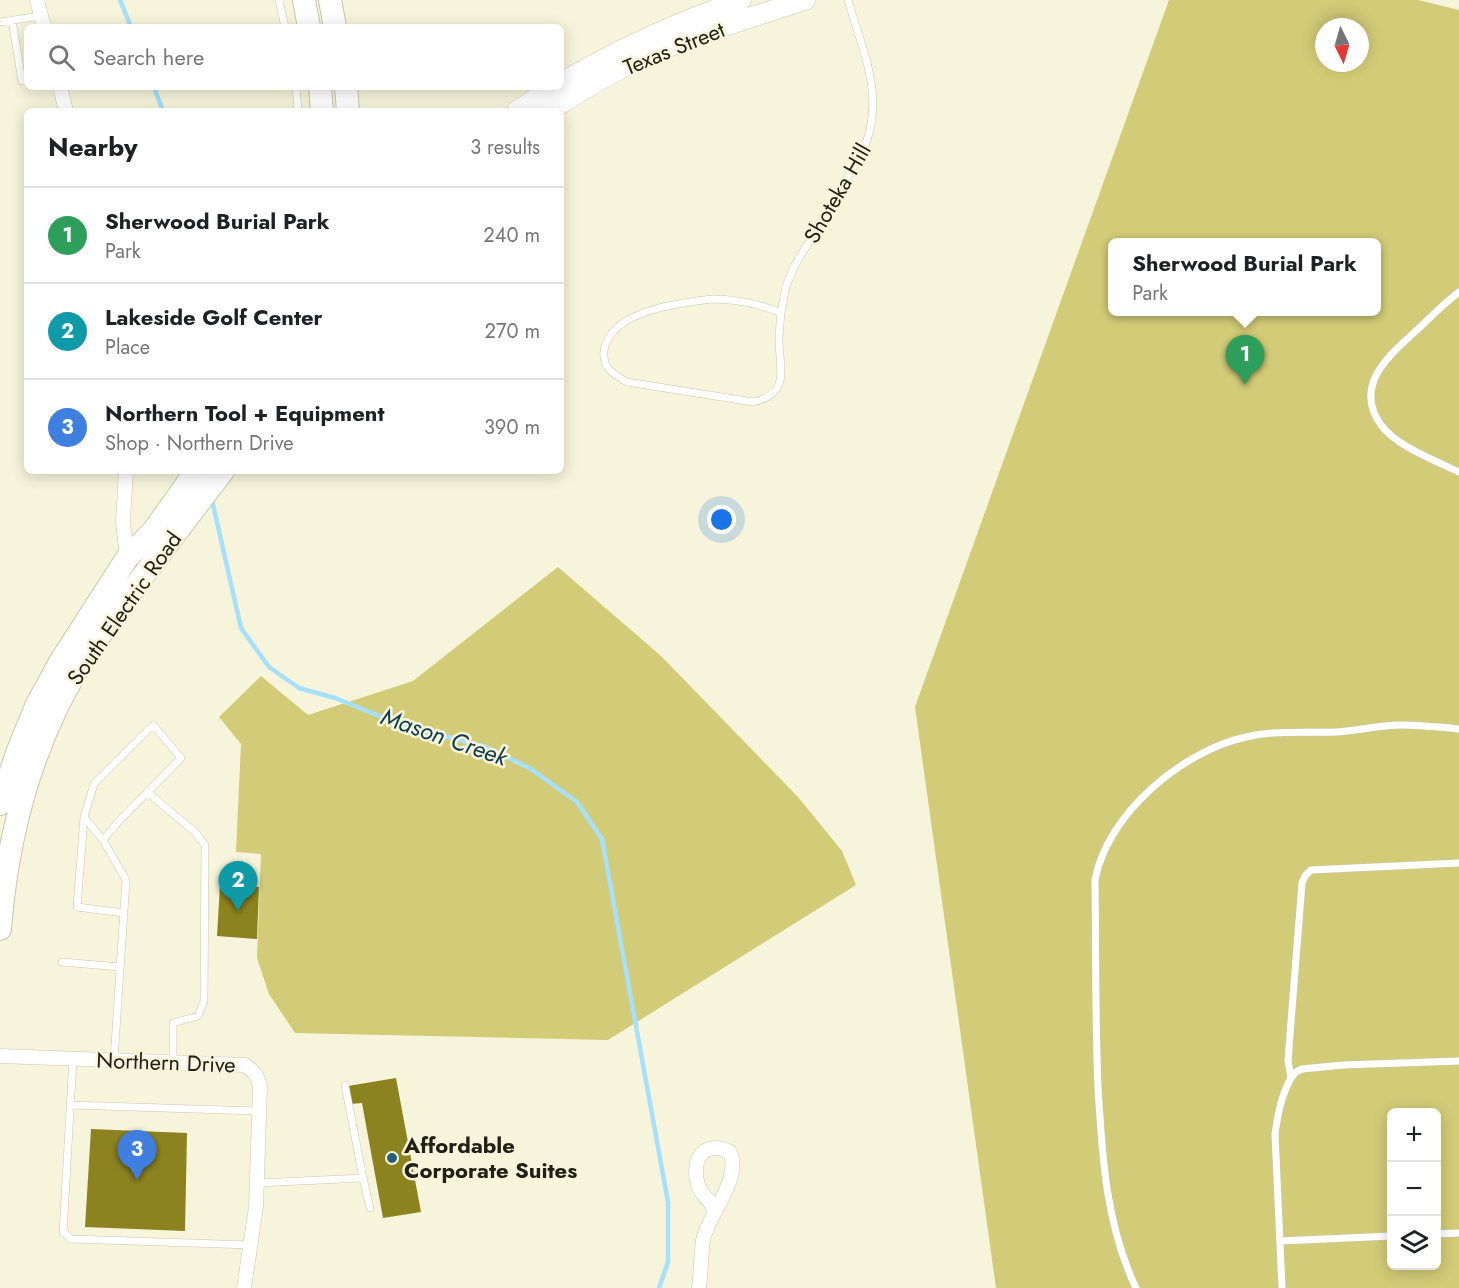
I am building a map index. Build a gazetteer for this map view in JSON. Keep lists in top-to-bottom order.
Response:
{
  "streets": {
    "main road": ["Texas Street", "South Electric Road"],
    "street": ["Northern Drive"],
    "lane": ["Shoteka Hill"]
  },
  "water": ["Mason Creek"],
  "places": ["Affordable Corporate Suites"],
  "north": "bottom",
  "page": {
    "search": "Search here",
    "heading": ["Nearby", "3 results"],
    "list": [
      {
        "mark": "1",
        "name": "Sherwood Burial Park",
        "note": "Park",
        "value": "240 m"
      },
      {
        "mark": "2",
        "name": "Lakeside Golf Center",
        "note": "Place",
        "value": "270 m"
      },
      {
        "mark": "3",
        "name": "Northern Tool + Equipment",
        "note": "Shop · Northern Drive",
        "value": "390 m"
      }
    ],
    "popup": ["Sherwood Burial Park", "Park"],
    "pins": ["1", "2", "3"],
    "map_buttons": ["+", "−"]
  }
}
